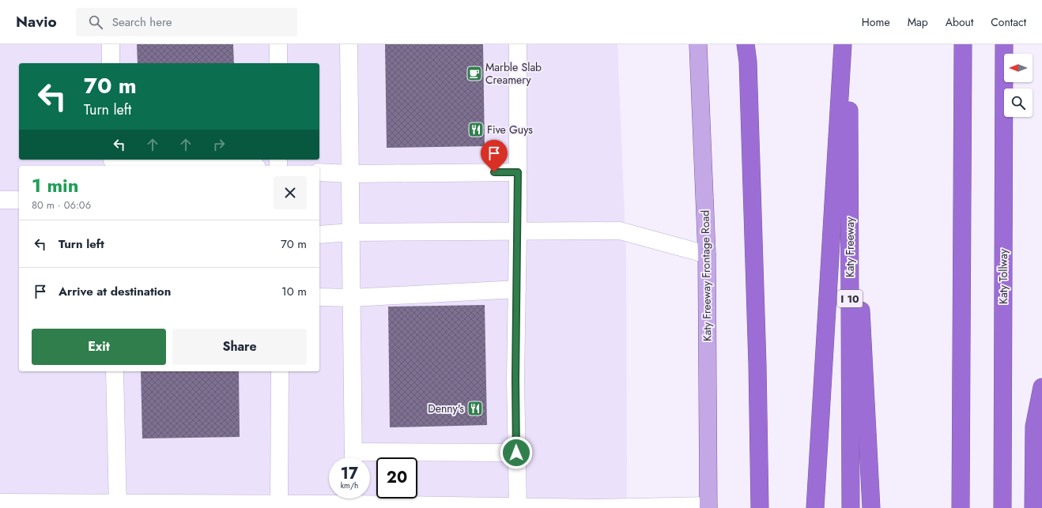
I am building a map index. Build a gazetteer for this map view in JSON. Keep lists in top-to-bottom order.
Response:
{
  "streets": {
    "highway": ["Katy Freeway", "Katy Tollway", "I 10"],
    "main road": ["Katy Freeway Frontage Road"]
  },
  "places": {
    "cafe": ["Marble Slab Creamery"],
    "restaurant": ["Five Guys", "Denny's"]
  },
  "north": "left",
  "page": {
    "header": "Navio",
    "search": "Search here",
    "nav": [
      "Home",
      "Map",
      "About",
      "Contact"
    ],
    "turn": ["70 m", "Turn left"],
    "heading": ["1 min", "80 m · 06:06"],
    "list": [
      {
        "name": "Turn left",
        "value": "70 m"
      },
      {
        "name": "Arrive at destination",
        "value": "10 m"
      }
    ],
    "buttons": ["Exit", "Share"],
    "speed": "17 km/h",
    "limit": "20"
  }
}
